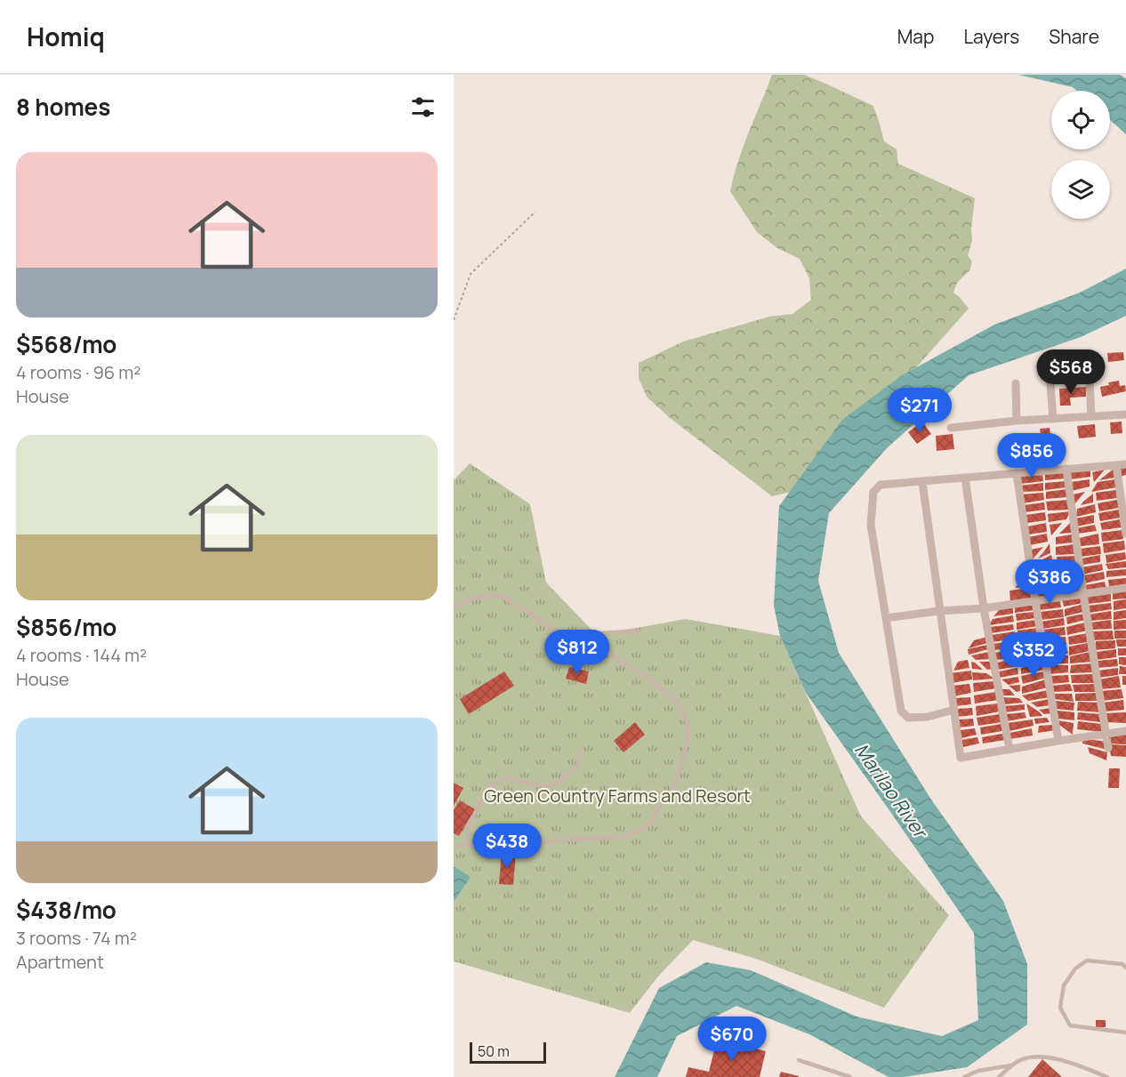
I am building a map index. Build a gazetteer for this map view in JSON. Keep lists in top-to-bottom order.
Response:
{
  "water": ["Marilao River"],
  "parks": ["Green Country Farms and Resort"],
  "scale_bar": "50 m",
  "page": {
    "header": "Homiq",
    "nav": ["Map", "Layers", "Share"],
    "heading": "8 homes",
    "list": [
      {
        "name": "$568/mo",
        "note": "4 rooms · 96 m² · House"
      },
      {
        "name": "$856/mo",
        "note": "4 rooms · 144 m² · House"
      },
      {
        "name": "$438/mo",
        "note": "3 rooms · 74 m² · Apartment"
      }
    ],
    "price": [
      "$568",
      "$271",
      "$856",
      "$386",
      "$812",
      "$352",
      "$438",
      "$670"
    ],
    "scale": "50 m"
  }
}
